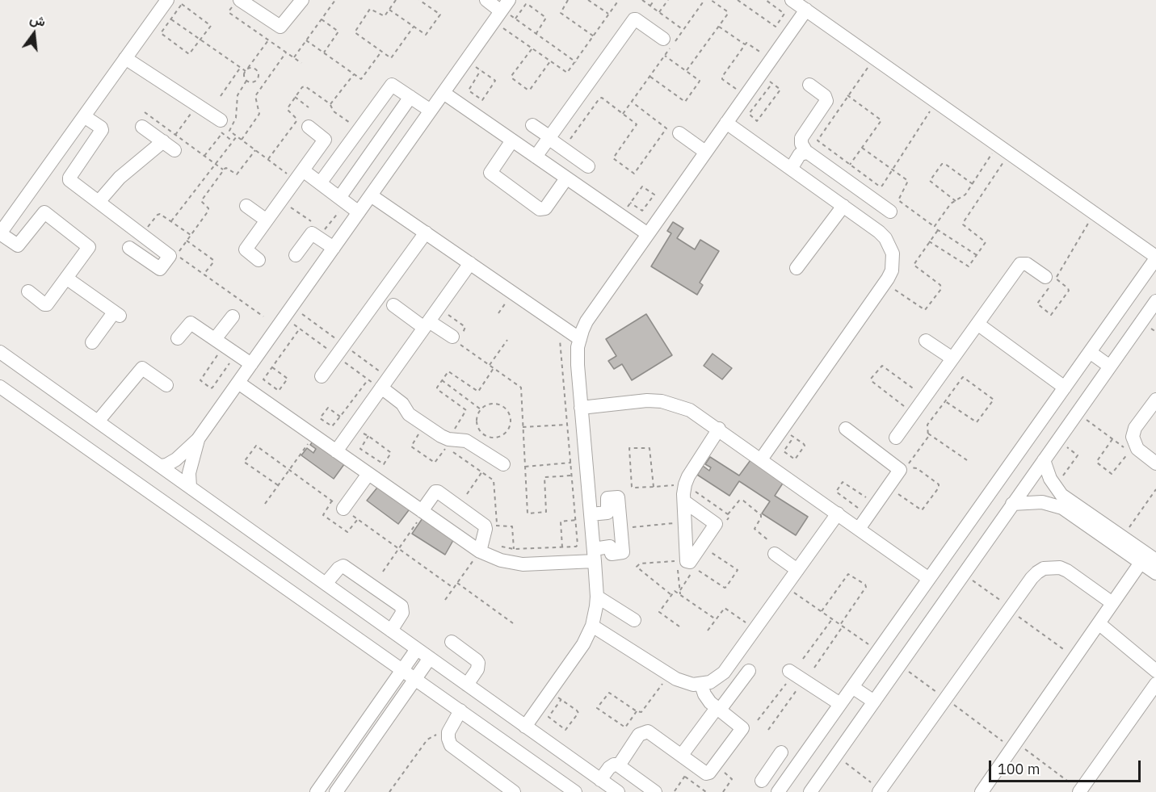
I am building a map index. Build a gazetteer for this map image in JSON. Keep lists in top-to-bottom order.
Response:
{
  "scale_bar": "100 m",
  "north": "top"
}
